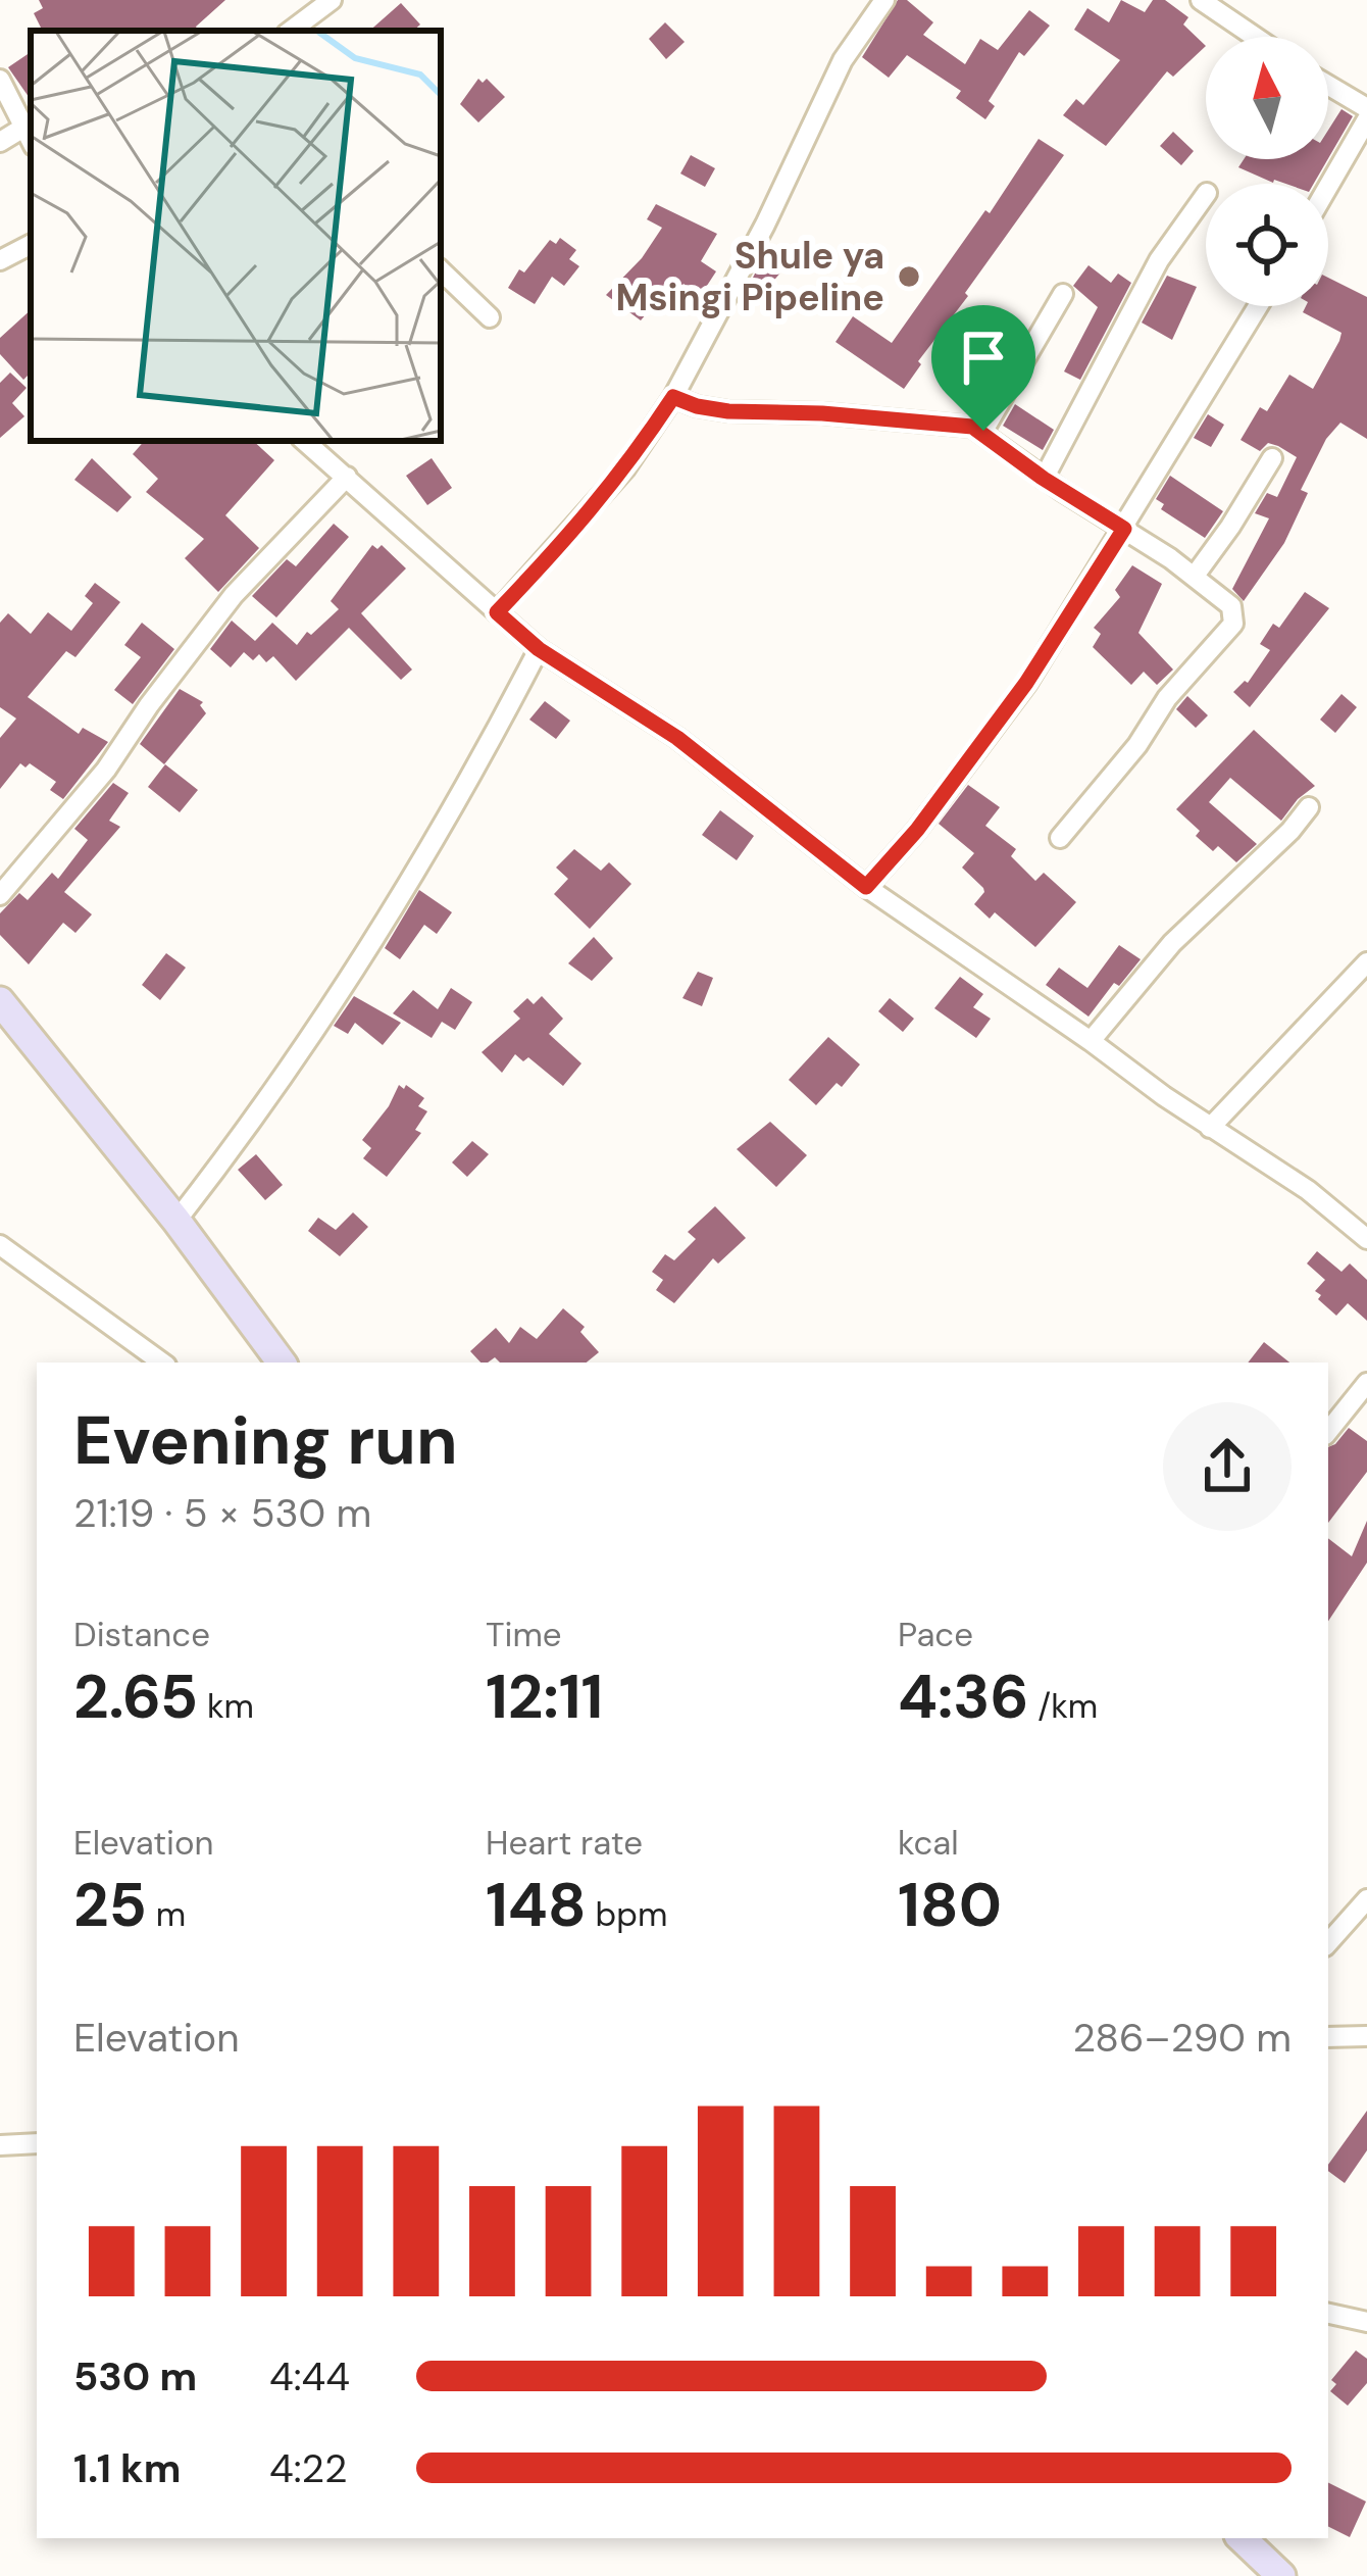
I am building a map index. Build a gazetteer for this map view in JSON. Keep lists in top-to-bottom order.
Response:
{
  "places": ["Shule ya Msingi Pipeline"],
  "north": "top",
  "page": {
    "heading": ["Evening run", "21:19 · 5 × 530 m"],
    "stats": [
      ["Distance", "2.65 km"],
      ["Time", "12:11"],
      ["Pace", "4:36 /km"],
      ["Elevation", "25 m"],
      ["Heart rate", "148 bpm"],
      ["kcal", "180"]
    ],
    "chart": ["Elevation", "286–290 m"],
    "list": [
      {
        "name": "530 m",
        "note": "4:44"
      },
      {
        "name": "1.1 km",
        "note": "4:22"
      }
    ]
  }
}
